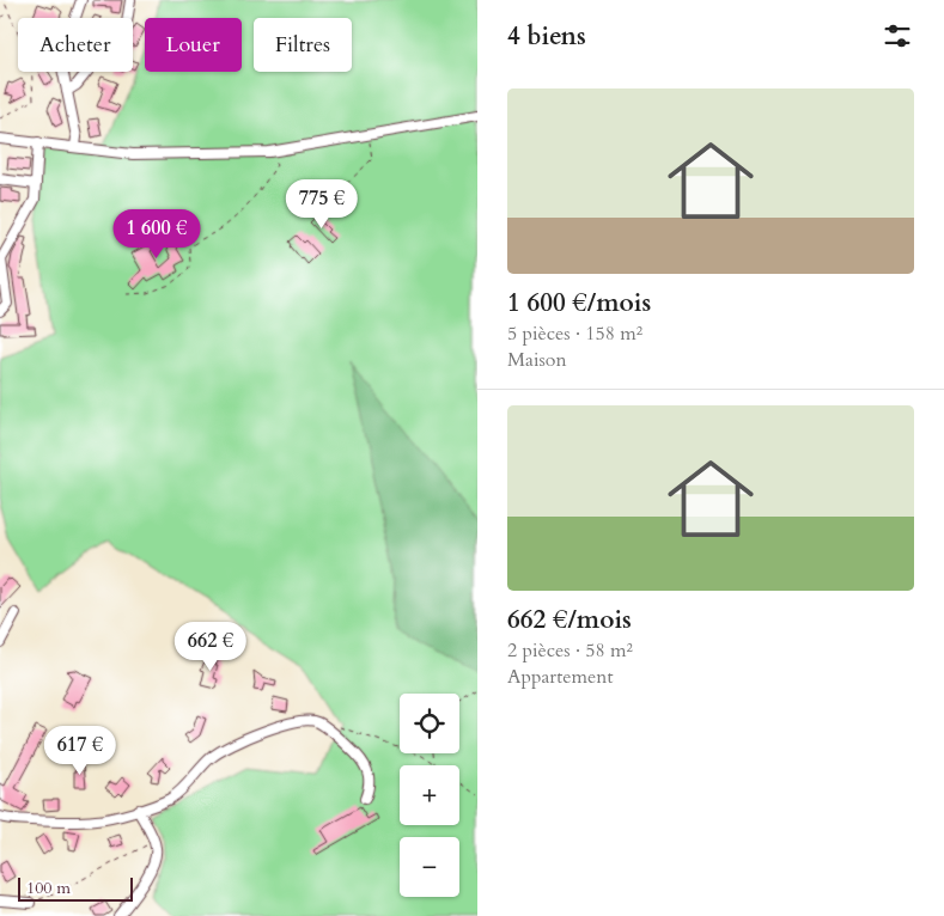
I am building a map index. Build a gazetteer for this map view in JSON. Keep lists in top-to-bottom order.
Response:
{
  "scale_bar": "100 m",
  "page": {
    "heading": "4 biens",
    "chip": ["Acheter", "Louer", "Filtres"],
    "list": [
      {
        "name": "1 600 €/mois",
        "note": "5 pièces · 158 m² · Maison"
      },
      {
        "name": "662 €/mois",
        "note": "2 pièces · 58 m² · Appartement"
      }
    ],
    "price": [
      "775 €",
      "1 600 €",
      "662 €",
      "617 €"
    ],
    "map_buttons": ["+", "−"],
    "scale": "100 m"
  }
}
